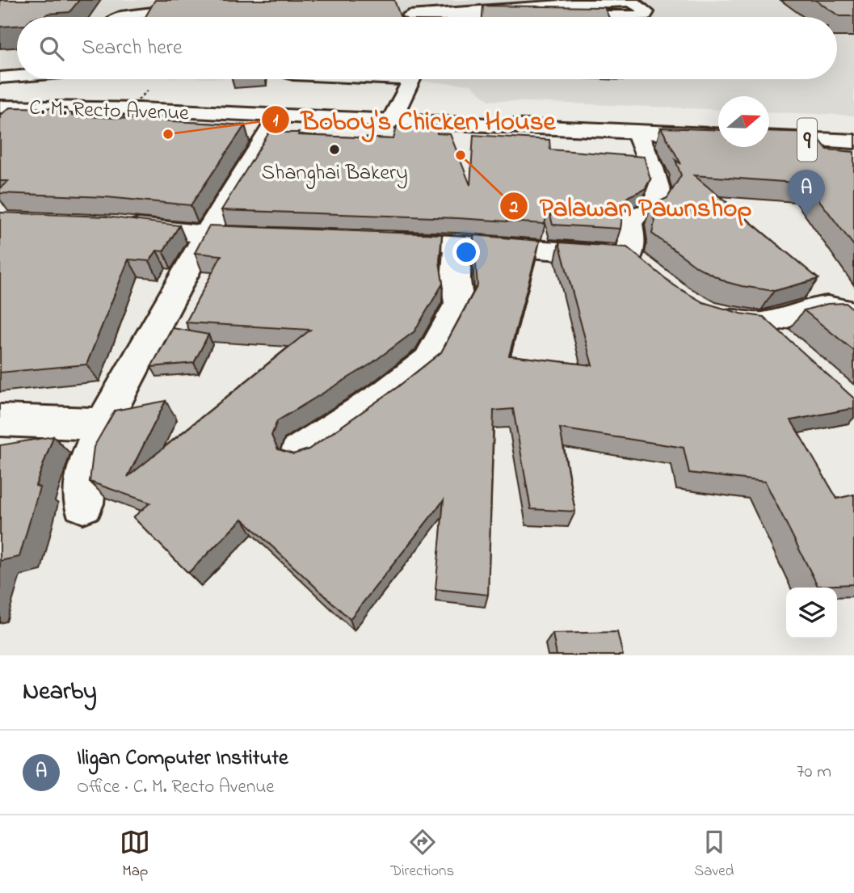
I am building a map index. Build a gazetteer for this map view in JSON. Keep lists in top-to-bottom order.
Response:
{
  "streets": {
    "main road": ["C. M. Recto Avenue", "9"]
  },
  "places": ["Boboy's Chicken House", "Shanghai Bakery", "Palawan Pawnshop"],
  "north": "right",
  "page": {
    "search": "Search here",
    "pins": "A",
    "heading": "Nearby",
    "list": [
      {
        "mark": "A",
        "name": "Iligan Computer Institute",
        "note": "Office · C. M. Recto Avenue",
        "value": "70 m"
      }
    ],
    "nav": ["Map", "Directions", "Saved"]
  }
}
